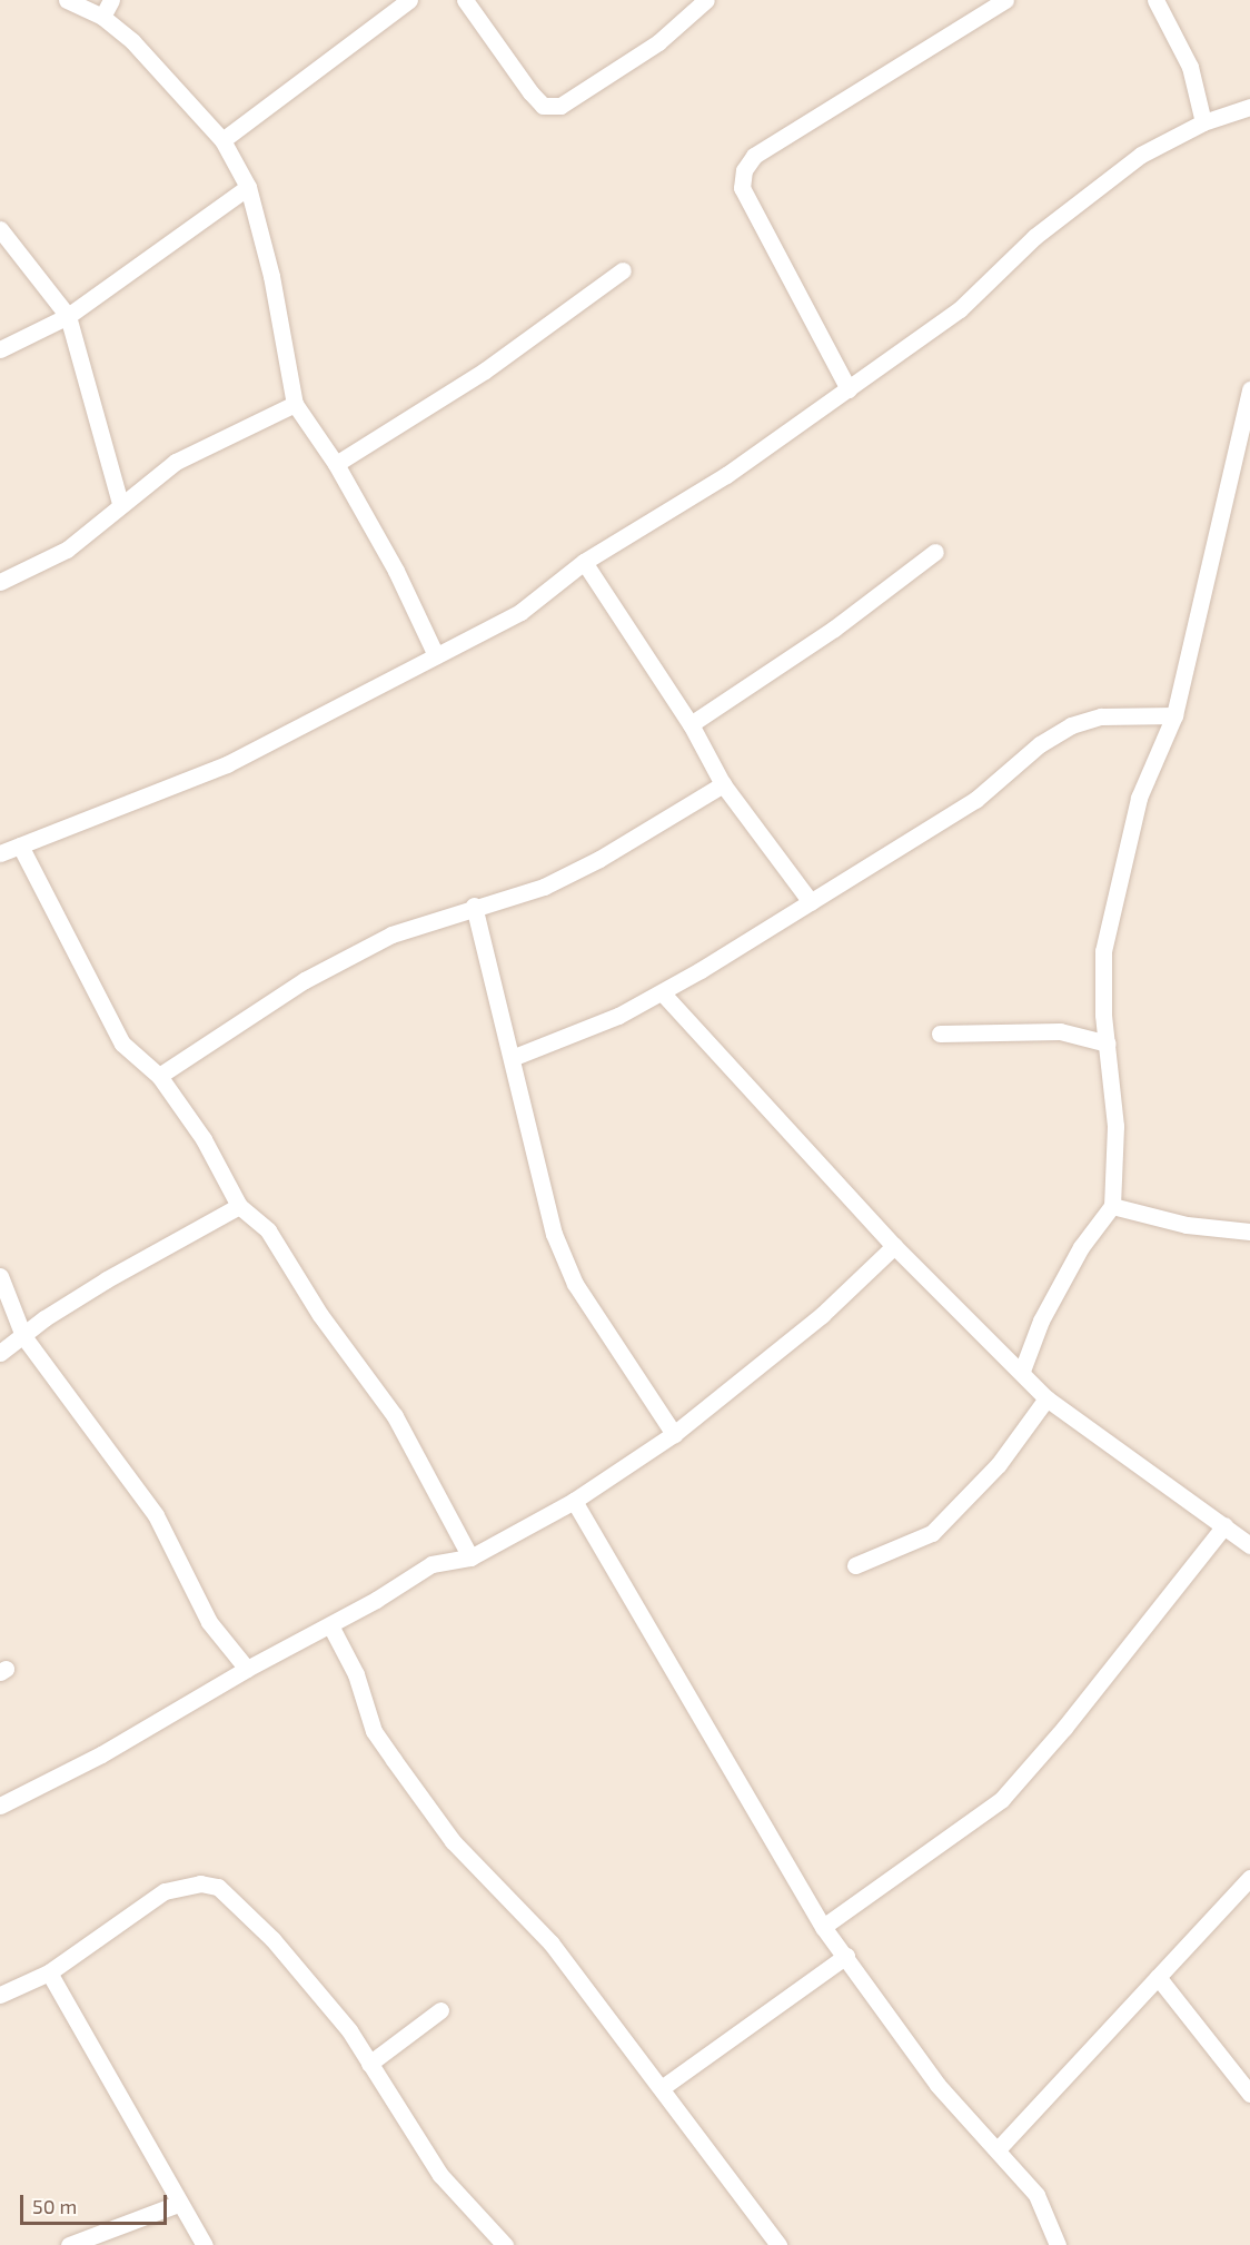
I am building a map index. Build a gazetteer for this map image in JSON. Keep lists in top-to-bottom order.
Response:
{
  "scale_bar": "50 m"
}
